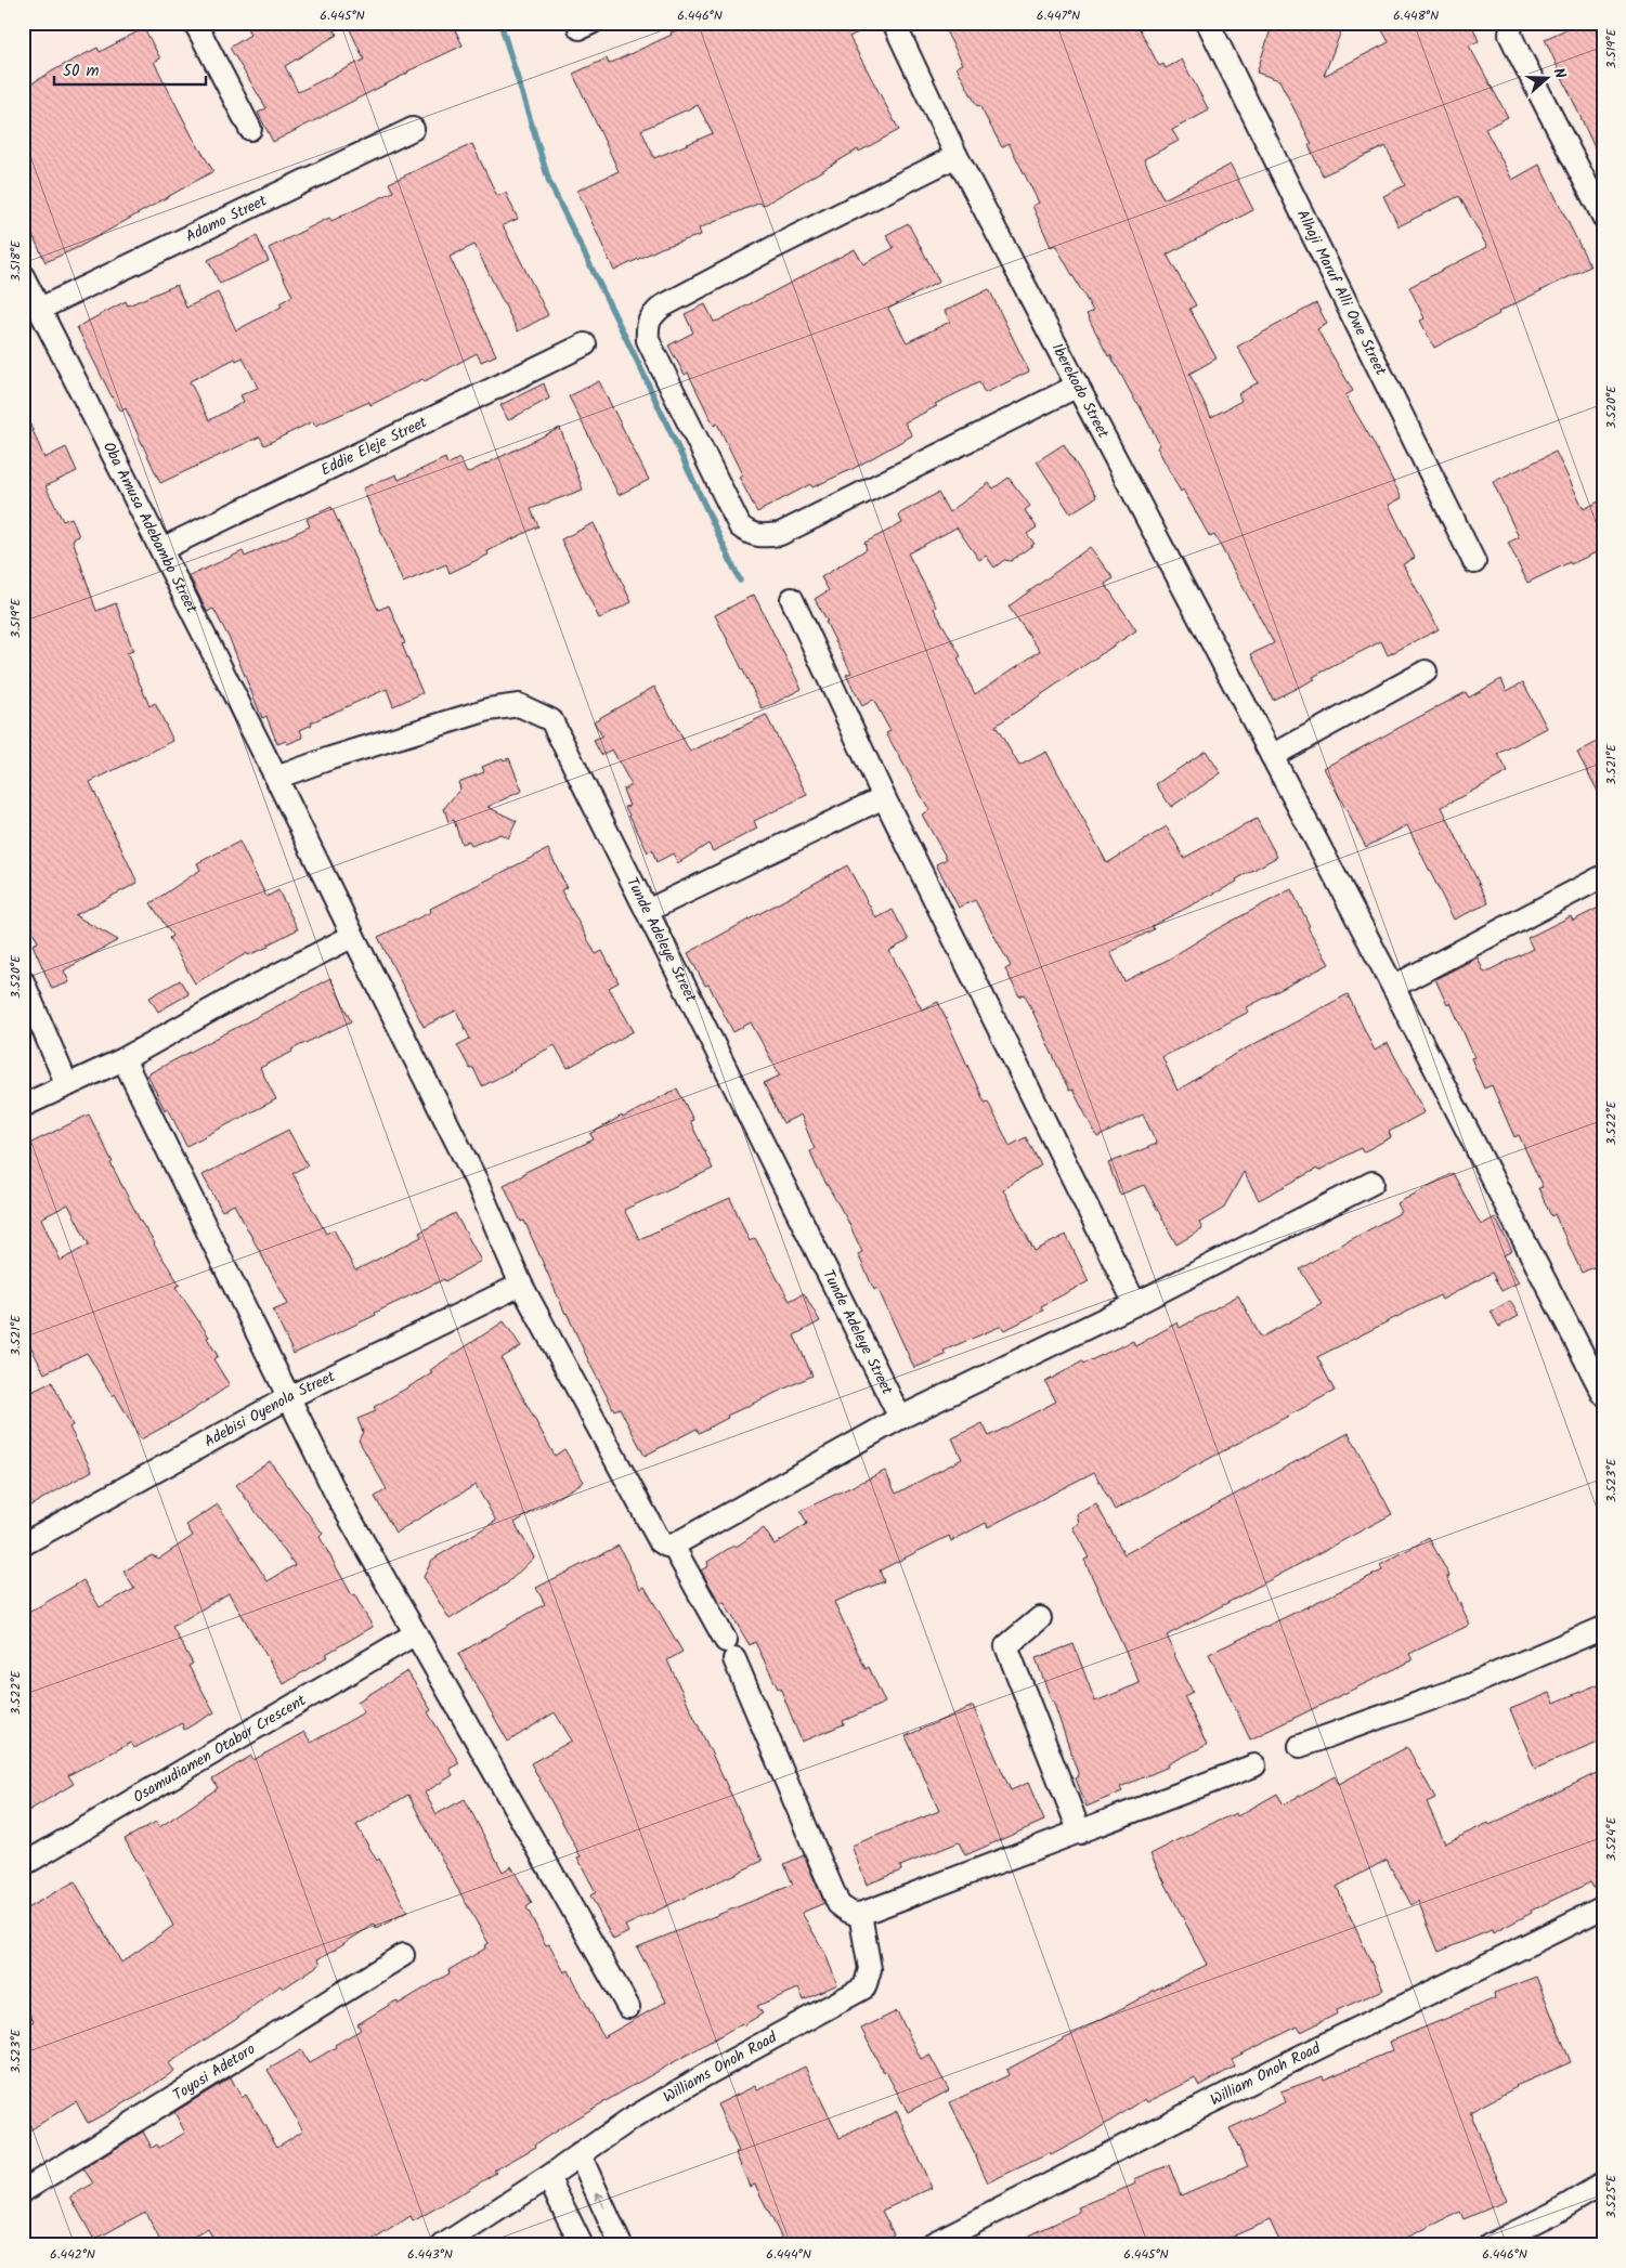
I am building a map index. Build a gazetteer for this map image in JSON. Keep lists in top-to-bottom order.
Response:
{
  "streets": {
    "street": [
      "Adamo Street",
      "Alhaji Maruf Alli Owe Street",
      "Iberekodo Street",
      "Eddie Eleje Street",
      "Oba Amusa Adebambo Street",
      "Tunde Adeleye Street",
      "Adebisi Oyenola Street",
      "Osamudiamen Otabor Crescent",
      "Williams Onoh Road",
      "Toyosi Adetoro",
      "William Onoh Road"
    ]
  },
  "crossings": [
    ["Adamo Street", "Oba Amusa Adebambo Street"],
    ["Eddie Eleje Street", "Oba Amusa Adebambo Street"],
    ["Oba Amusa Adebambo Street", "Tunde Adeleye Street"],
    ["Oba Amusa Adebambo Street", "Adebisi Oyenola Street"]
  ],
  "scale_bar": "50 m",
  "north": "right",
  "coordinates": [
    "6.445°N",
    "6.446°N",
    "6.447°N",
    "6.448°N",
    "3.519°E",
    "3.518°E",
    "3.520°E",
    "3.521°E",
    "3.522°E",
    "3.523°E",
    "3.524°E",
    "3.525°E",
    "6.442°N",
    "6.443°N",
    "6.444°N"
  ]
}
